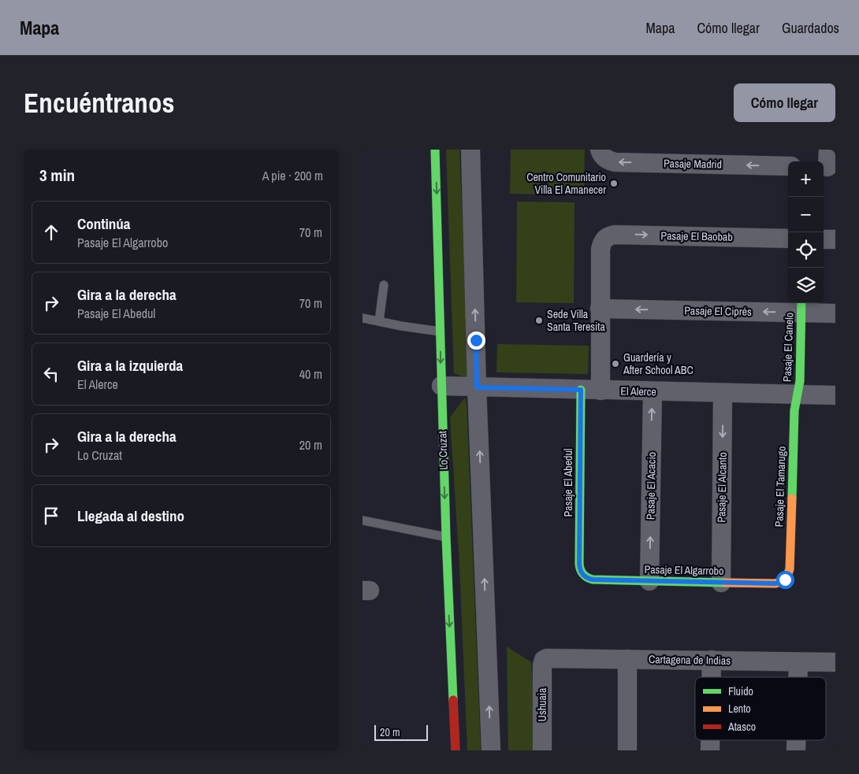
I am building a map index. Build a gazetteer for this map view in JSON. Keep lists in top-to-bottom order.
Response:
{
  "streets": {
    "street": [
      "Pasaje Madrid",
      "Pasaje El Baobab",
      "Pasaje El Ciprés",
      "Pasaje El Canelo",
      "El Alerce",
      "Lo Cruzat",
      "Pasaje El Abedul",
      "Pasaje El Acacio",
      "Pasaje El Tamarugo",
      "Pasaje El Alcanto",
      "Pasaje El Algarrobo",
      "Cartagena de Indias",
      "Ushuaia"
    ]
  },
  "crossings": [
    ["Pasaje El Baobab", "Pasaje El Ciprés"],
    ["Pasaje El Ciprés", "Pasaje El Canelo"],
    ["Pasaje El Canelo", "El Alerce"],
    ["Pasaje El Canelo", "Pasaje El Tamarugo"],
    ["El Alerce", "Lo Cruzat"],
    ["El Alerce", "Pasaje El Abedul"],
    ["El Alerce", "Pasaje El Acacio"],
    ["El Alerce", "Pasaje El Tamarugo"],
    ["El Alerce", "Pasaje El Alcanto"],
    ["Pasaje El Abedul", "Pasaje El Algarrobo"],
    ["Pasaje El Acacio", "Pasaje El Algarrobo"],
    ["Pasaje El Tamarugo", "Pasaje El Algarrobo"],
    ["Pasaje El Alcanto", "Pasaje El Algarrobo"],
    ["Cartagena de Indias", "Ushuaia"]
  ],
  "one_way": ["Pasaje Madrid", "Pasaje El Ciprés", "Pasaje El Alcanto"],
  "places": ["Centro Comunitario Villa El Amanecer", "Sede Villa Santa Teresita", "Guardería y After School ABC"],
  "legend": ["Fluido", "Lento", "Atasco"],
  "scale_bar": "20 m",
  "page": {
    "header": "Mapa",
    "nav": ["Mapa", "Cómo llegar", "Guardados"],
    "buttons": "Cómo llegar",
    "title": "Encuéntranos",
    "heading": ["3 min", "A pie · 200 m"],
    "map_buttons": ["+", "−"],
    "list": [
      ["Continúa", "Pasaje El Algarrobo", "70 m"],
      ["Gira a la derecha", "Pasaje El Abedul", "70 m"],
      ["Gira a la izquierda", "El Alerce", "40 m"],
      ["Gira a la derecha", "Lo Cruzat", "20 m"],
      "Llegada al destino"
    ],
    "scale": "20 m"
  }
}
